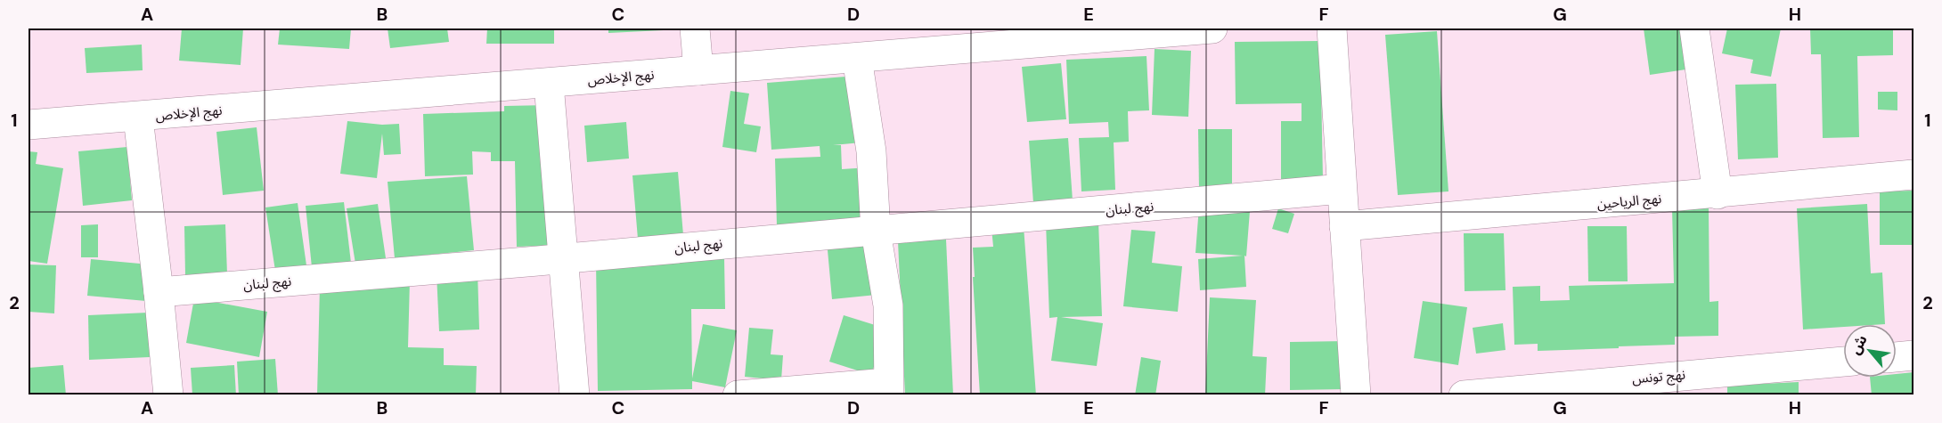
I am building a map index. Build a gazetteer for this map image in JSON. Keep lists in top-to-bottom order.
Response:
{
  "streets": {
    "street": [
      "نهج الإخلاص",
      "نهج الرياحين",
      "نهج لبنان",
      "نهج تونس"
    ]
  },
  "north": "top left",
  "grid": {
    "columns": [
      "A",
      "B",
      "C",
      "D",
      "E",
      "F",
      "G",
      "H"
    ],
    "rows": ["1", "2"]
  }
}
